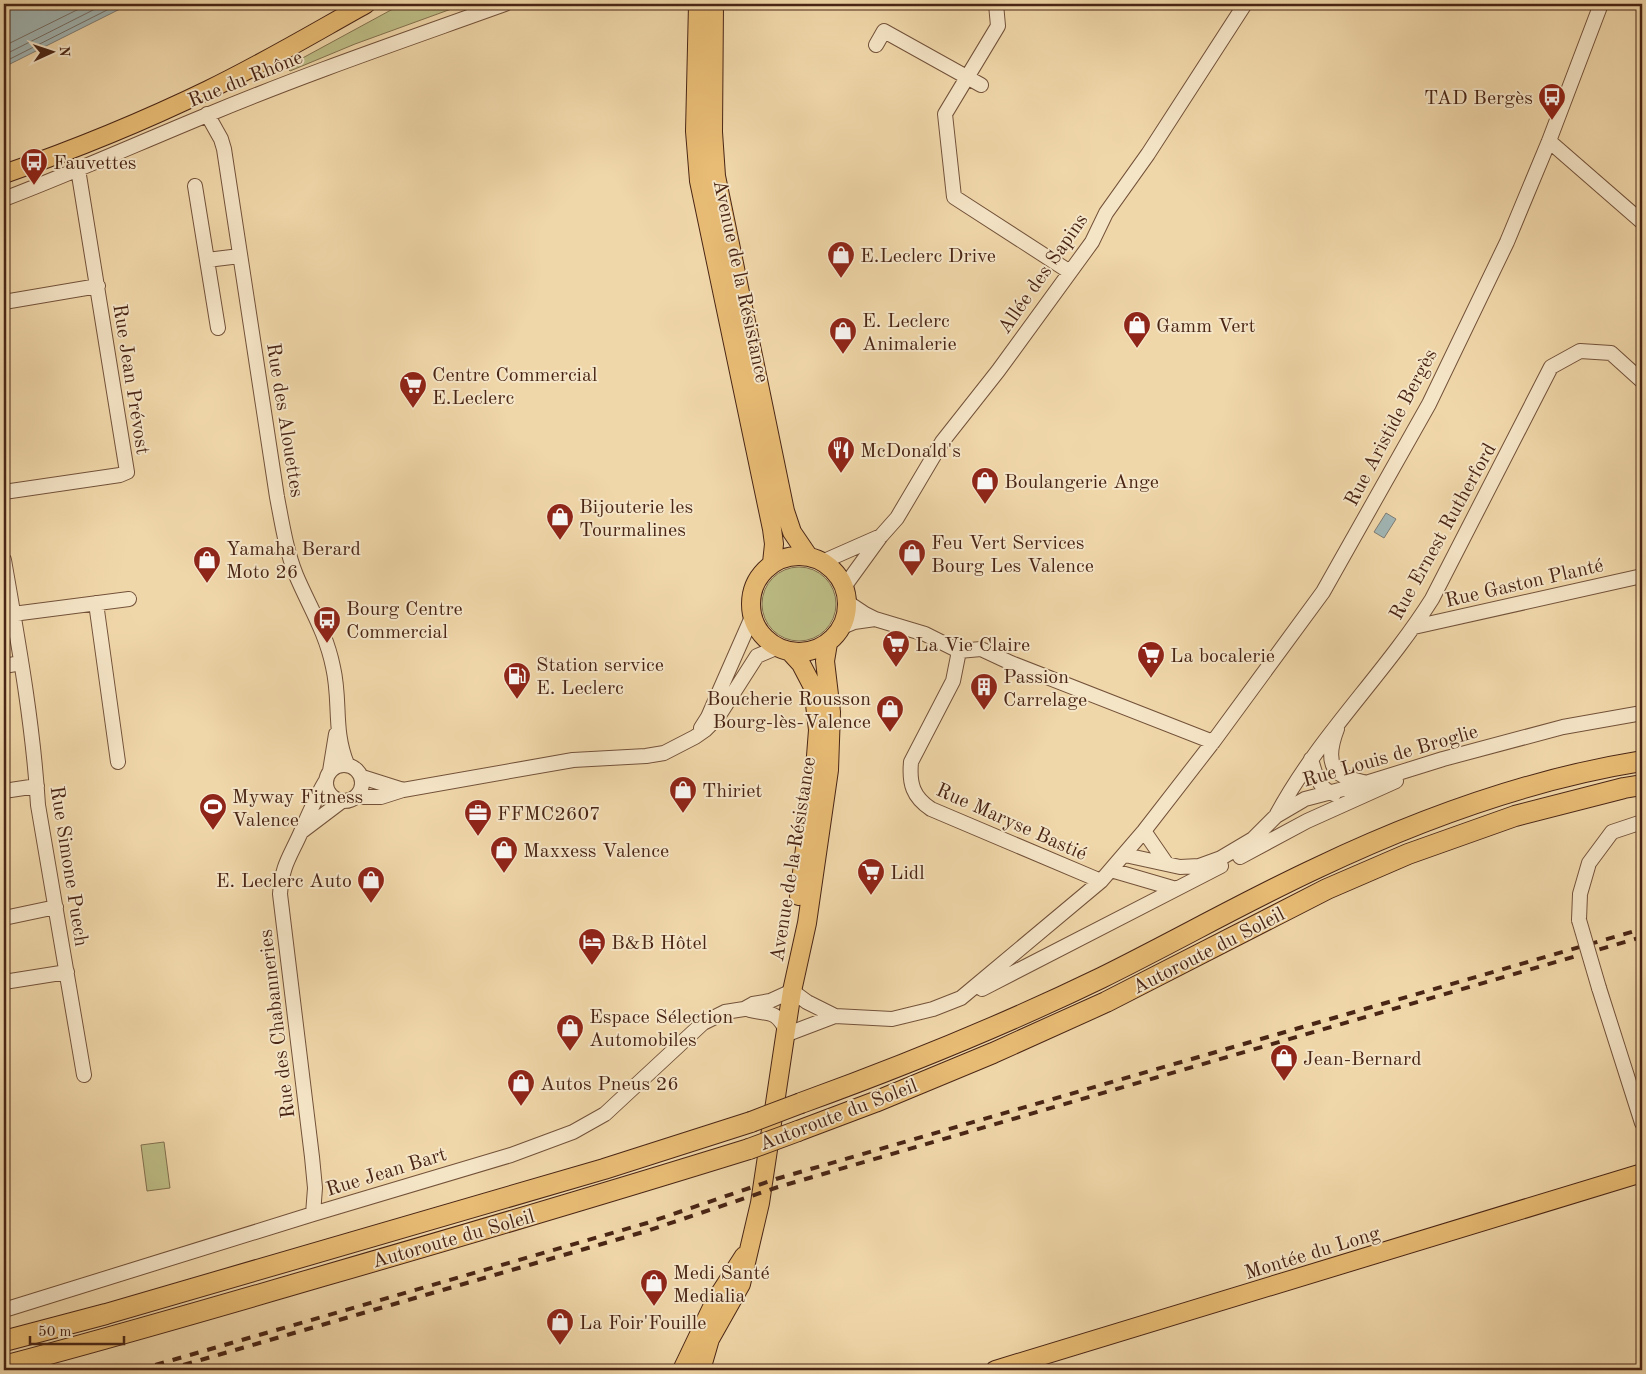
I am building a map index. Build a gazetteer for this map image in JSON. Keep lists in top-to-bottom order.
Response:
{
  "streets": {
    "highway": ["Autoroute du Soleil"],
    "main road": ["Avenue de la Résistance", "Montée du Long"],
    "street": [
      "Rue du Rhône",
      "Allée des Sapins",
      "Rue Jean Prévost",
      "Rue des Alouettes",
      "Rue Aristide Bergès",
      "Rue Ernest Rutherford",
      "Rue Gaston Planté",
      "Rue Louis de Broglie",
      "Rue Maryse Bastié",
      "Rue Simone Puech",
      "Rue des Chabanneries",
      "Rue Jean Bart"
    ]
  },
  "crossings": [
    ["Rue du Rhône", "Rue Jean Prévost"],
    ["Rue du Rhône", "Rue des Alouettes"],
    ["Allée des Sapins", "Avenue de la Résistance"],
    ["Avenue de la Résistance", "Rue Jean Bart"],
    ["Rue des Alouettes", "Rue des Chabanneries"],
    ["Rue Ernest Rutherford", "Rue Gaston Planté"],
    ["Rue Ernest Rutherford", "Rue Louis de Broglie"],
    ["Rue des Chabanneries", "Rue Jean Bart"]
  ],
  "places": {
    "bus stop": ["TAD Bergès", "Fauvettes", "Bourg Centre Commercial"],
    "shop": [
      "E.Leclerc Drive",
      "Gamm Vert",
      "E. Leclerc Animalerie",
      "Boulangerie Ange",
      "Bijouterie les Tourmalines",
      "Feu Vert Services Bourg Les Valence",
      "Yamaha Berard Moto 26",
      "Boucherie Rousson Bourg-lès-Valence",
      "Thiriet",
      "Maxxess Valence",
      "E. Leclerc Auto",
      "Espace Sélection Automobiles",
      "Jean-Bernard",
      "Autos Pneus 26",
      "Medi Santé Medialia",
      "La Foir'Fouille"
    ],
    "supermarket": [
      "Centre Commercial E.Leclerc",
      "La Vie Claire",
      "La bocalerie",
      "Lidl"
    ],
    "restaurant": ["McDonald's"],
    "fuel station": ["Station service E. Leclerc"],
    "building": ["Passion Carrelage"],
    "sports": ["Myway Fitness Valence"],
    "office": ["FFMC2607"],
    "hotel": ["B&B Hôtel"]
  },
  "scale_bar": "50 m",
  "north": "right"
}
